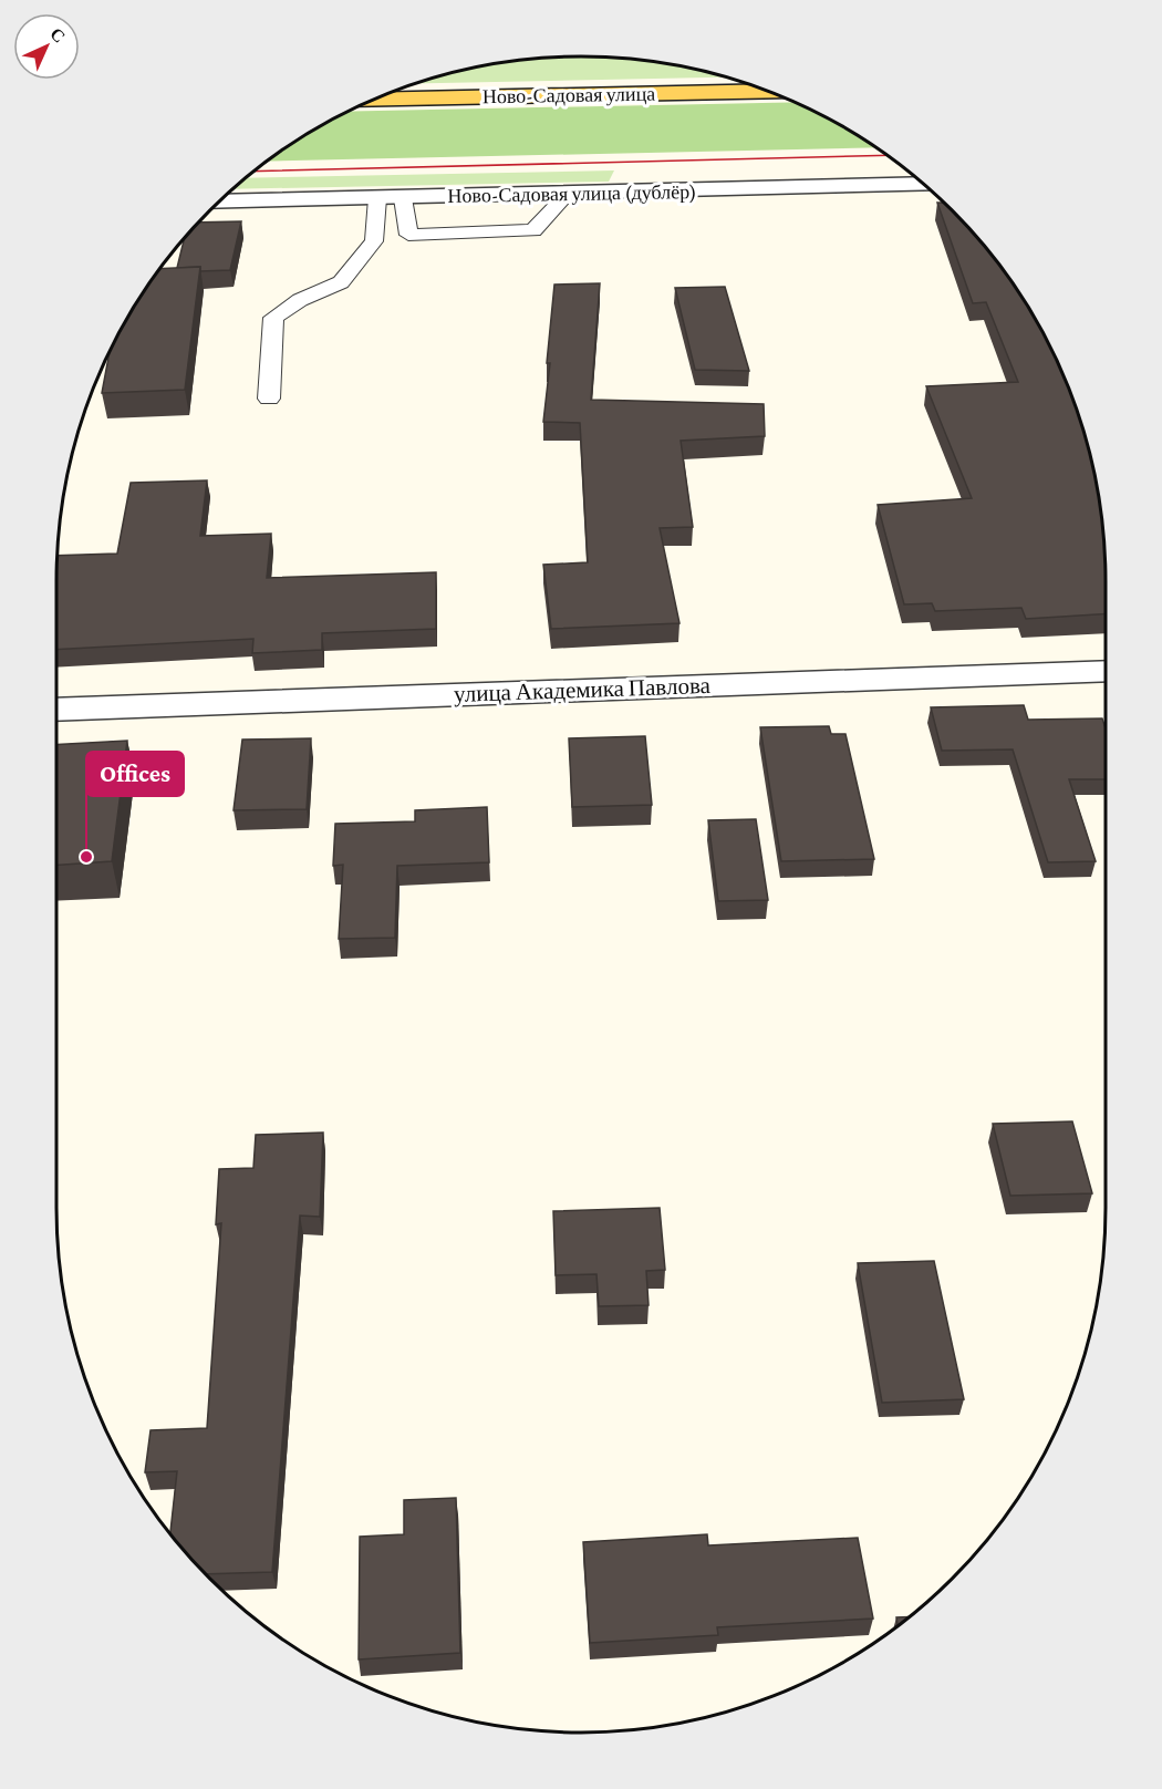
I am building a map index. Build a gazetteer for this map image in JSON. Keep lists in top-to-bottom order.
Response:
{
  "streets": {
    "main road": ["Ново-Садовая улица"],
    "street": ["Ново-Садовая улица (дублёр)", "улица Академика Павлова"]
  },
  "places": ["Offices"],
  "north": "top right"
}
